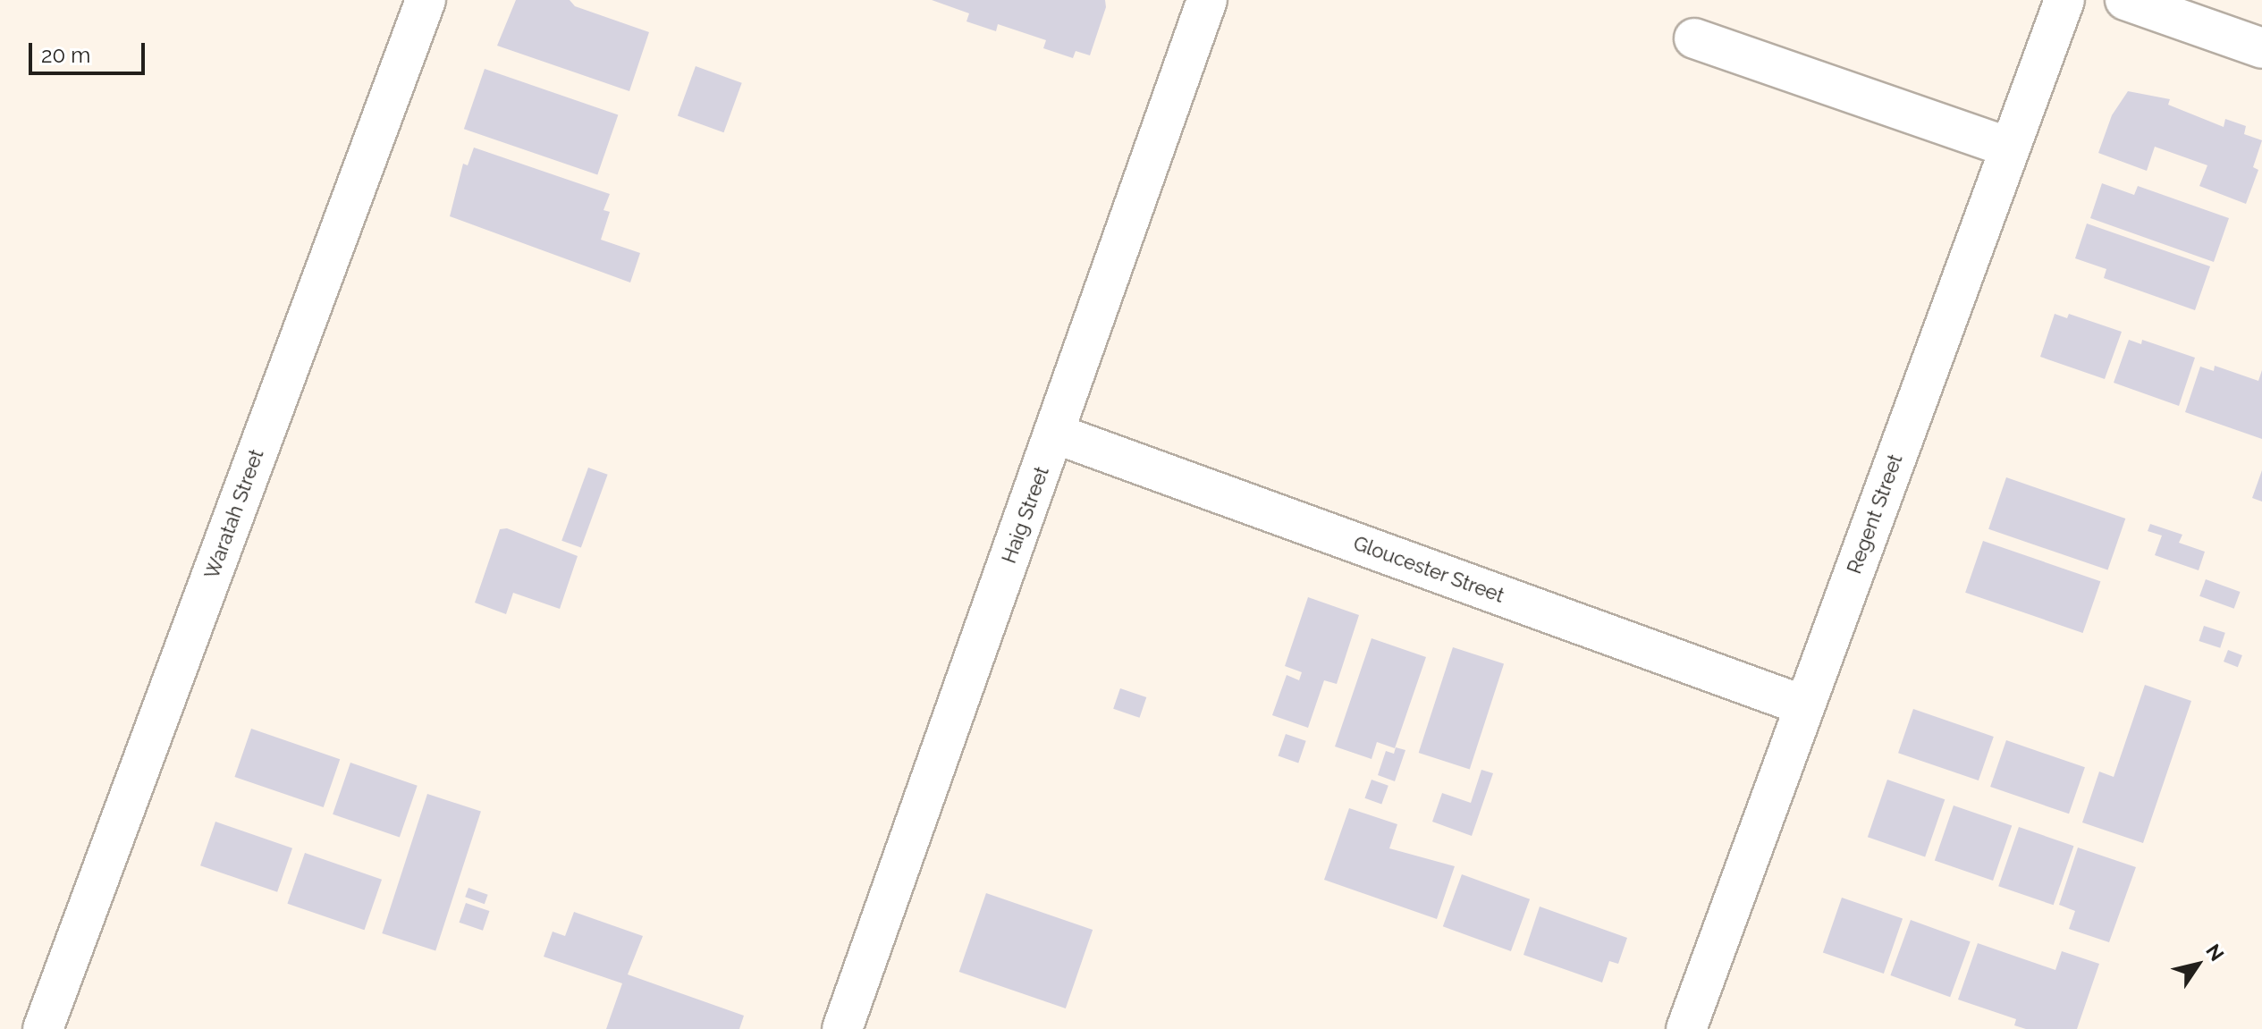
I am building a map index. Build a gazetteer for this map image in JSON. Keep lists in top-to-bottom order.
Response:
{
  "streets": {
    "street": [
      "Waratah Street",
      "Regent Street",
      "Haig Street",
      "Gloucester Street"
    ]
  },
  "crossings": [
    ["Regent Street", "Gloucester Street"],
    ["Haig Street", "Gloucester Street"]
  ],
  "scale_bar": "20 m",
  "north": "top right"
}
